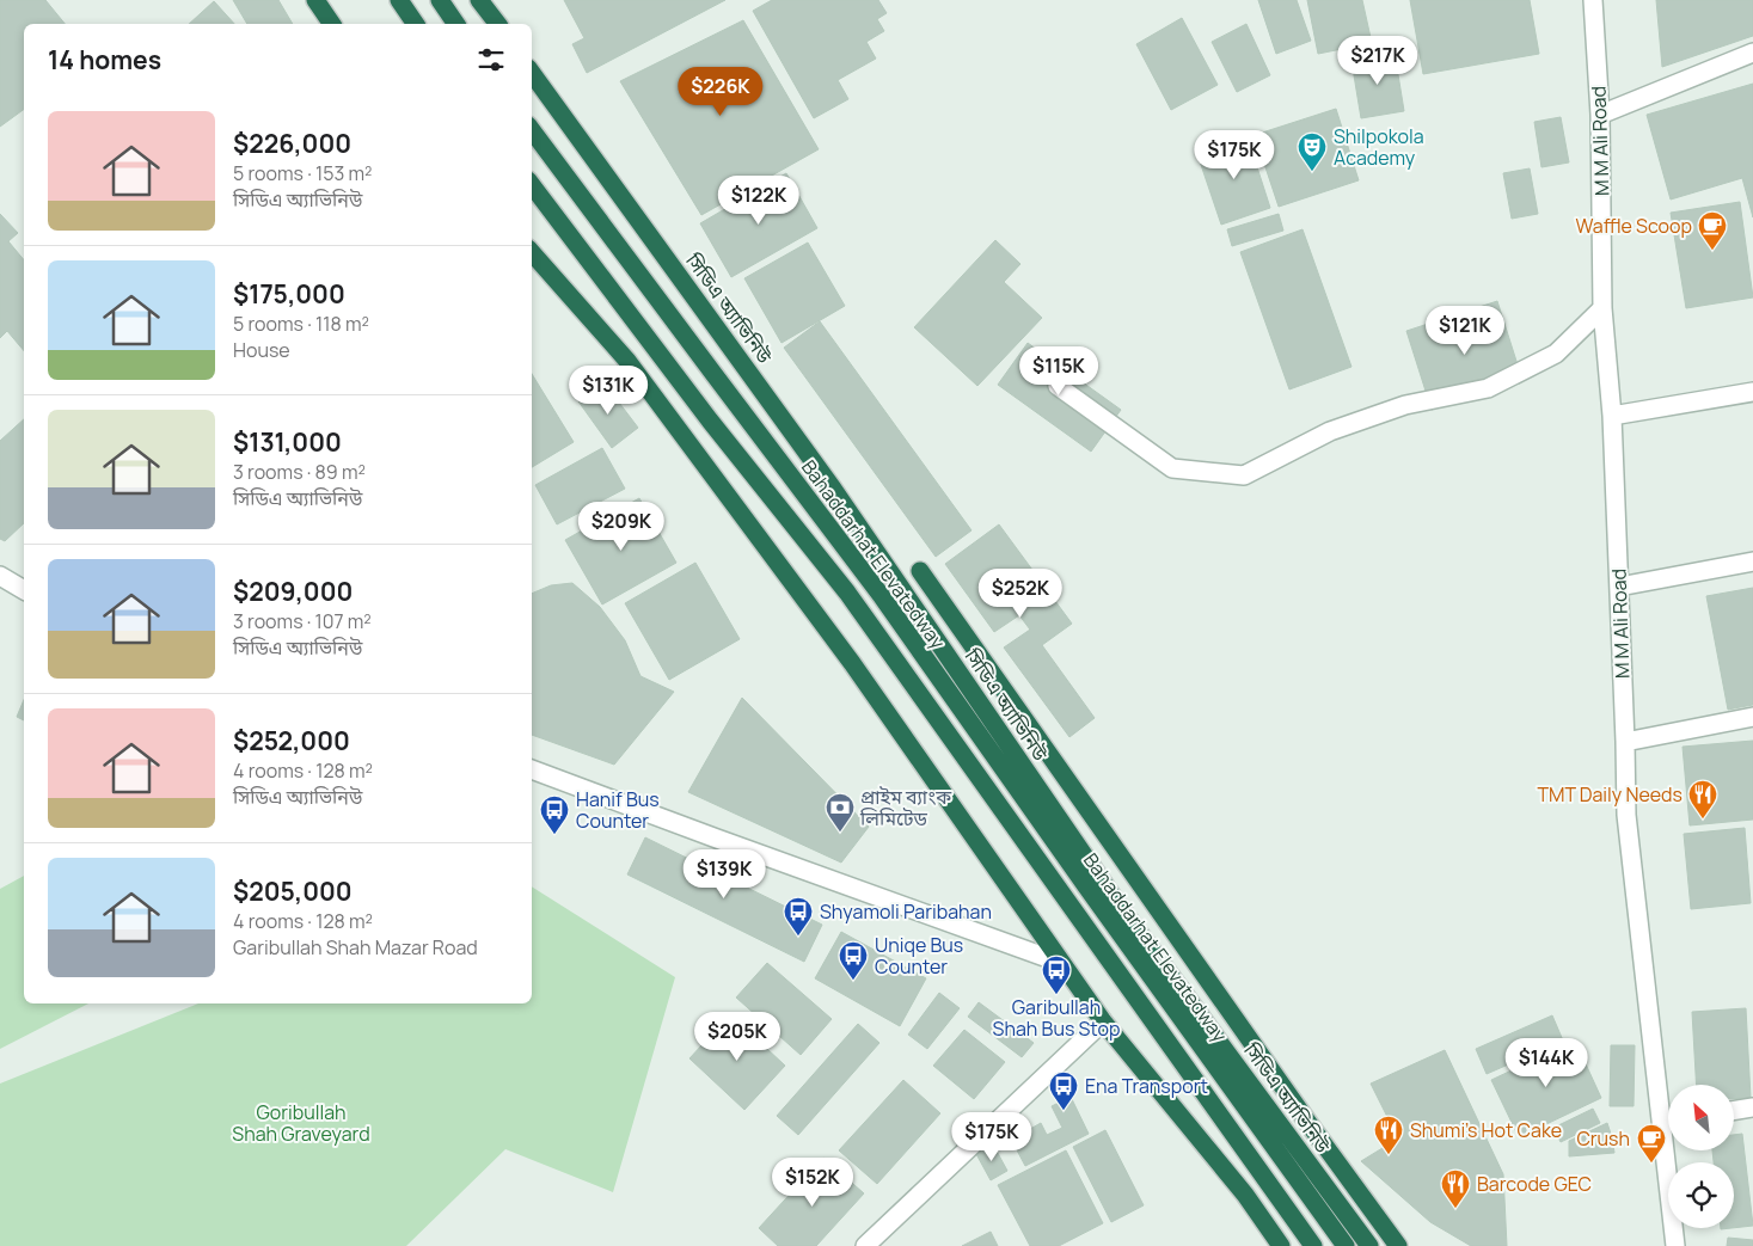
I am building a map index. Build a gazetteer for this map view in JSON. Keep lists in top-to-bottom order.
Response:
{
  "streets": {
    "highway": ["সিডিএ অ্যাভিনিউ", "Bahaddarhat Elevatedway"],
    "street": ["M M Ali Road"]
  },
  "parks": ["Goribullah Shah Graveyard"],
  "places": {
    "theatre": ["Shilpokola Academy"],
    "cafe": ["Waffle Scoop", "Crush"],
    "restaurant": ["TMT Daily Needs", "Shumi's Hot Cake", "Barcode GEC"],
    "bank": ["প্রাইম ব্যাংক লিমিটেড"],
    "bus stop": [
      "Hanif Bus Counter",
      "Shyamoli Paribahan",
      "Uniqe Bus Counter",
      "Garibullah Shah Bus Stop",
      "Ena Transport"
    ]
  },
  "north": "top left",
  "page": {
    "heading": "14 homes",
    "price": [
      "$217K",
      "$226K",
      "$175K",
      "$122K",
      "$121K",
      "$115K",
      "$131K",
      "$209K",
      "$252K",
      "$139K",
      "$205K",
      "$144K",
      "$175K",
      "$152K"
    ],
    "list": [
      {
        "name": "$226,000",
        "note": "5 rooms · 153 m² · সিডিএ অ্যাভিনিউ"
      },
      {
        "name": "$175,000",
        "note": "5 rooms · 118 m² · House"
      },
      {
        "name": "$131,000",
        "note": "3 rooms · 89 m² · সিডিএ অ্যাভিনিউ"
      },
      {
        "name": "$209,000",
        "note": "3 rooms · 107 m² · সিডিএ অ্যাভিনিউ"
      },
      {
        "name": "$252,000",
        "note": "4 rooms · 128 m² · সিডিএ অ্যাভিনিউ"
      },
      {
        "name": "$205,000",
        "note": "4 rooms · 128 m² · Garibullah Shah Mazar Road"
      }
    ]
  }
}
